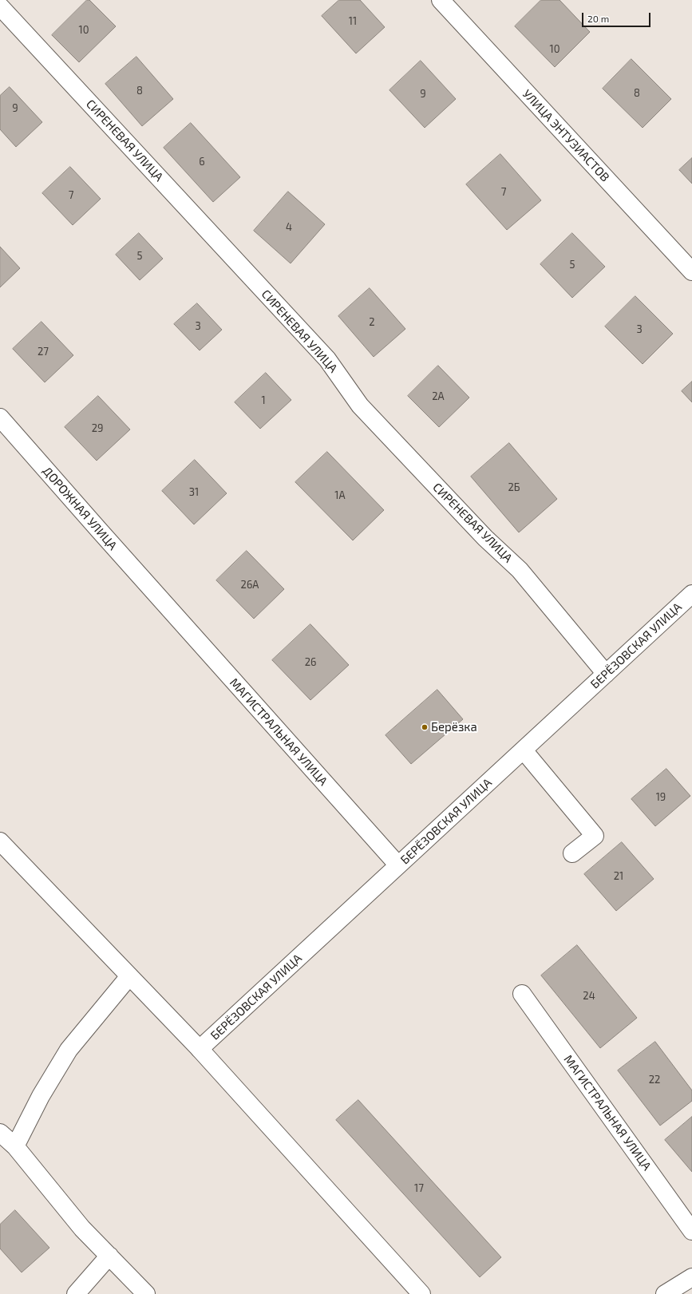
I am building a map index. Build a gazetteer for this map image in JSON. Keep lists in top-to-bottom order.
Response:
{
  "streets": {
    "street": [
      "УЛИЦА ЭНТУЗИАСТОВ",
      "СИРЕНЕВАЯ УЛИЦА",
      "ДОРОЖНАЯ УЛИЦА",
      "БЕРЁЗОВСКАЯ УЛИЦА",
      "МАГИСТРАЛЬНАЯ УЛИЦА"
    ]
  },
  "crossings": [
    ["СИРЕНЕВАЯ УЛИЦА", "БЕРЁЗОВСКАЯ УЛИЦА"],
    ["ДОРОЖНАЯ УЛИЦА", "МАГИСТРАЛЬНАЯ УЛИЦА"],
    ["БЕРЁЗОВСКАЯ УЛИЦА", "МАГИСТРАЛЬНАЯ УЛИЦА"]
  ],
  "places": ["Берёзка"],
  "house_numbers": [
    "11",
    "10",
    "10",
    "8",
    "8",
    "9",
    "9",
    "6",
    "7",
    "7",
    "4",
    "5",
    "5",
    "2",
    "3",
    "3",
    "27",
    "2А",
    "1",
    "29",
    "2Б",
    "31",
    "1А",
    "26А",
    "26",
    "19",
    "21",
    "24",
    "22",
    "17"
  ],
  "scale_bar": "20 m"
}
